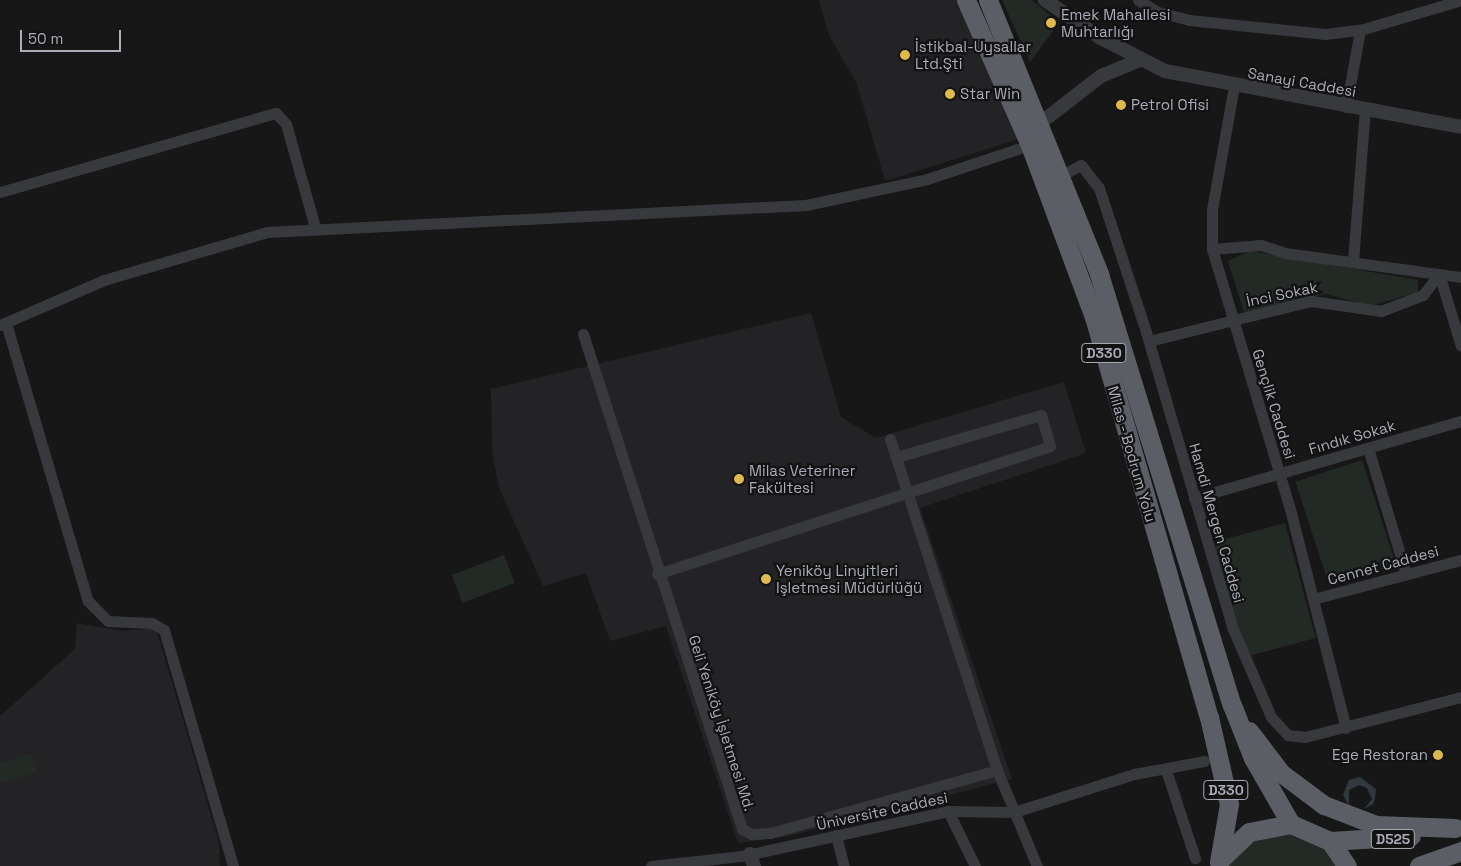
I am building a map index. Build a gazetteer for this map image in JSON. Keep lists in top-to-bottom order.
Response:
{
  "streets": {
    "highway": ["D330", "Milas - Bodrum Yolu", "D525"],
    "street": [
      "Sanayi Caddesi",
      "İnci Sokak",
      "Gençlik Caddesi",
      "Fındık Sokak",
      "Hamdi Mergen Caddesi",
      "Cennet Caddesi",
      "Geli Yeniköy İşletmesi Md.",
      "Üniversite Caddesi"
    ]
  },
  "crossings": [
    ["Sanayi Caddesi", "Gençlik Caddesi"],
    ["İnci Sokak", "Gençlik Caddesi"],
    ["İnci Sokak", "Hamdi Mergen Caddesi"],
    ["Gençlik Caddesi", "Fındık Sokak"],
    ["Gençlik Caddesi", "Hamdi Mergen Caddesi"],
    ["Gençlik Caddesi", "Cennet Caddesi"],
    ["Fındık Sokak", "Hamdi Mergen Caddesi"],
    ["Milas - Bodrum Yolu", "Hamdi Mergen Caddesi"]
  ],
  "places": [
    "Emek Mahallesi Muhtarlığı",
    "İstikbal-Uysallar Ltd.Şti",
    "Star Win",
    "Petrol Ofisi",
    "Milas Veteriner Fakültesi",
    "Yeniköy Linyitleri Işletmesi Müdürlüğü",
    "Ege Restoran"
  ],
  "scale_bar": "50 m"
}
